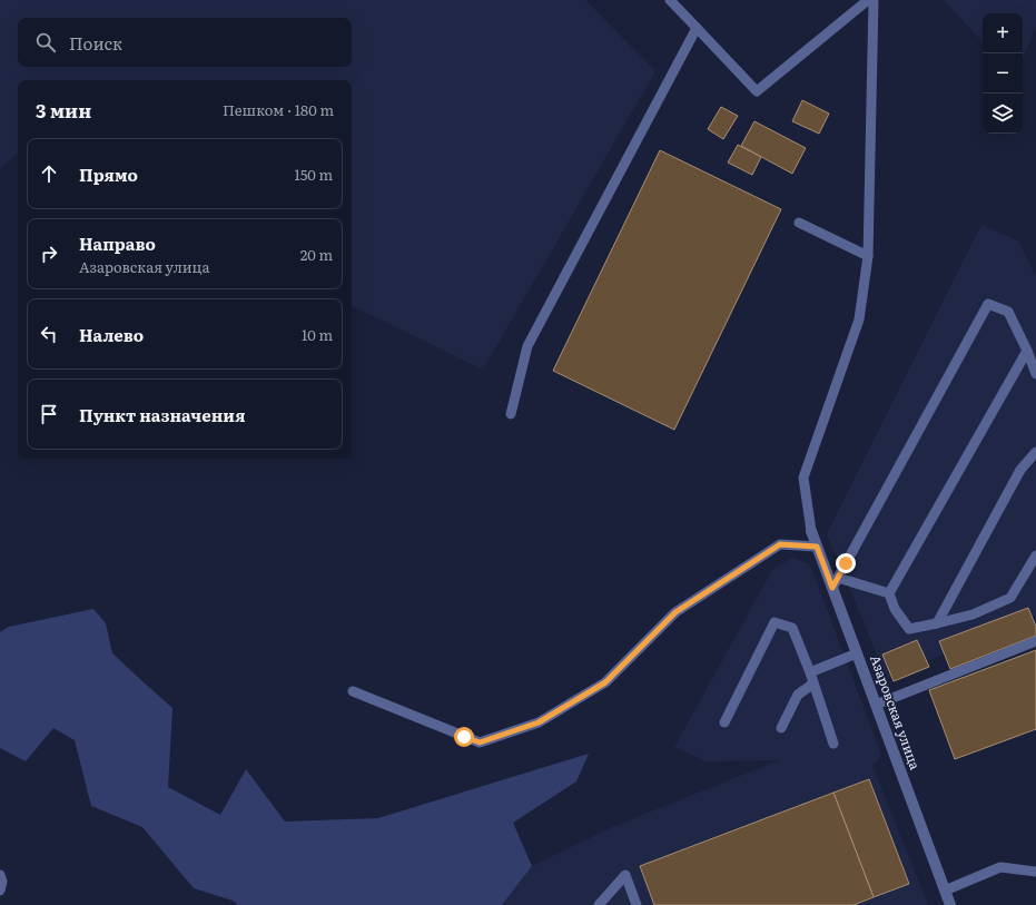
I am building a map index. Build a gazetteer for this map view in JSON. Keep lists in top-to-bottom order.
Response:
{
  "streets": {
    "street": ["Азаровская улица"]
  },
  "page": {
    "map_buttons": ["+", "−"],
    "search": "Поиск",
    "heading": ["3 мин", "Пешком · 180 m"],
    "list": [
      ["Прямо", "150 m"],
      ["Направо", "Азаровская улица", "20 m"],
      ["Налево", "10 m"],
      "Пункт назначения"
    ]
  }
}
